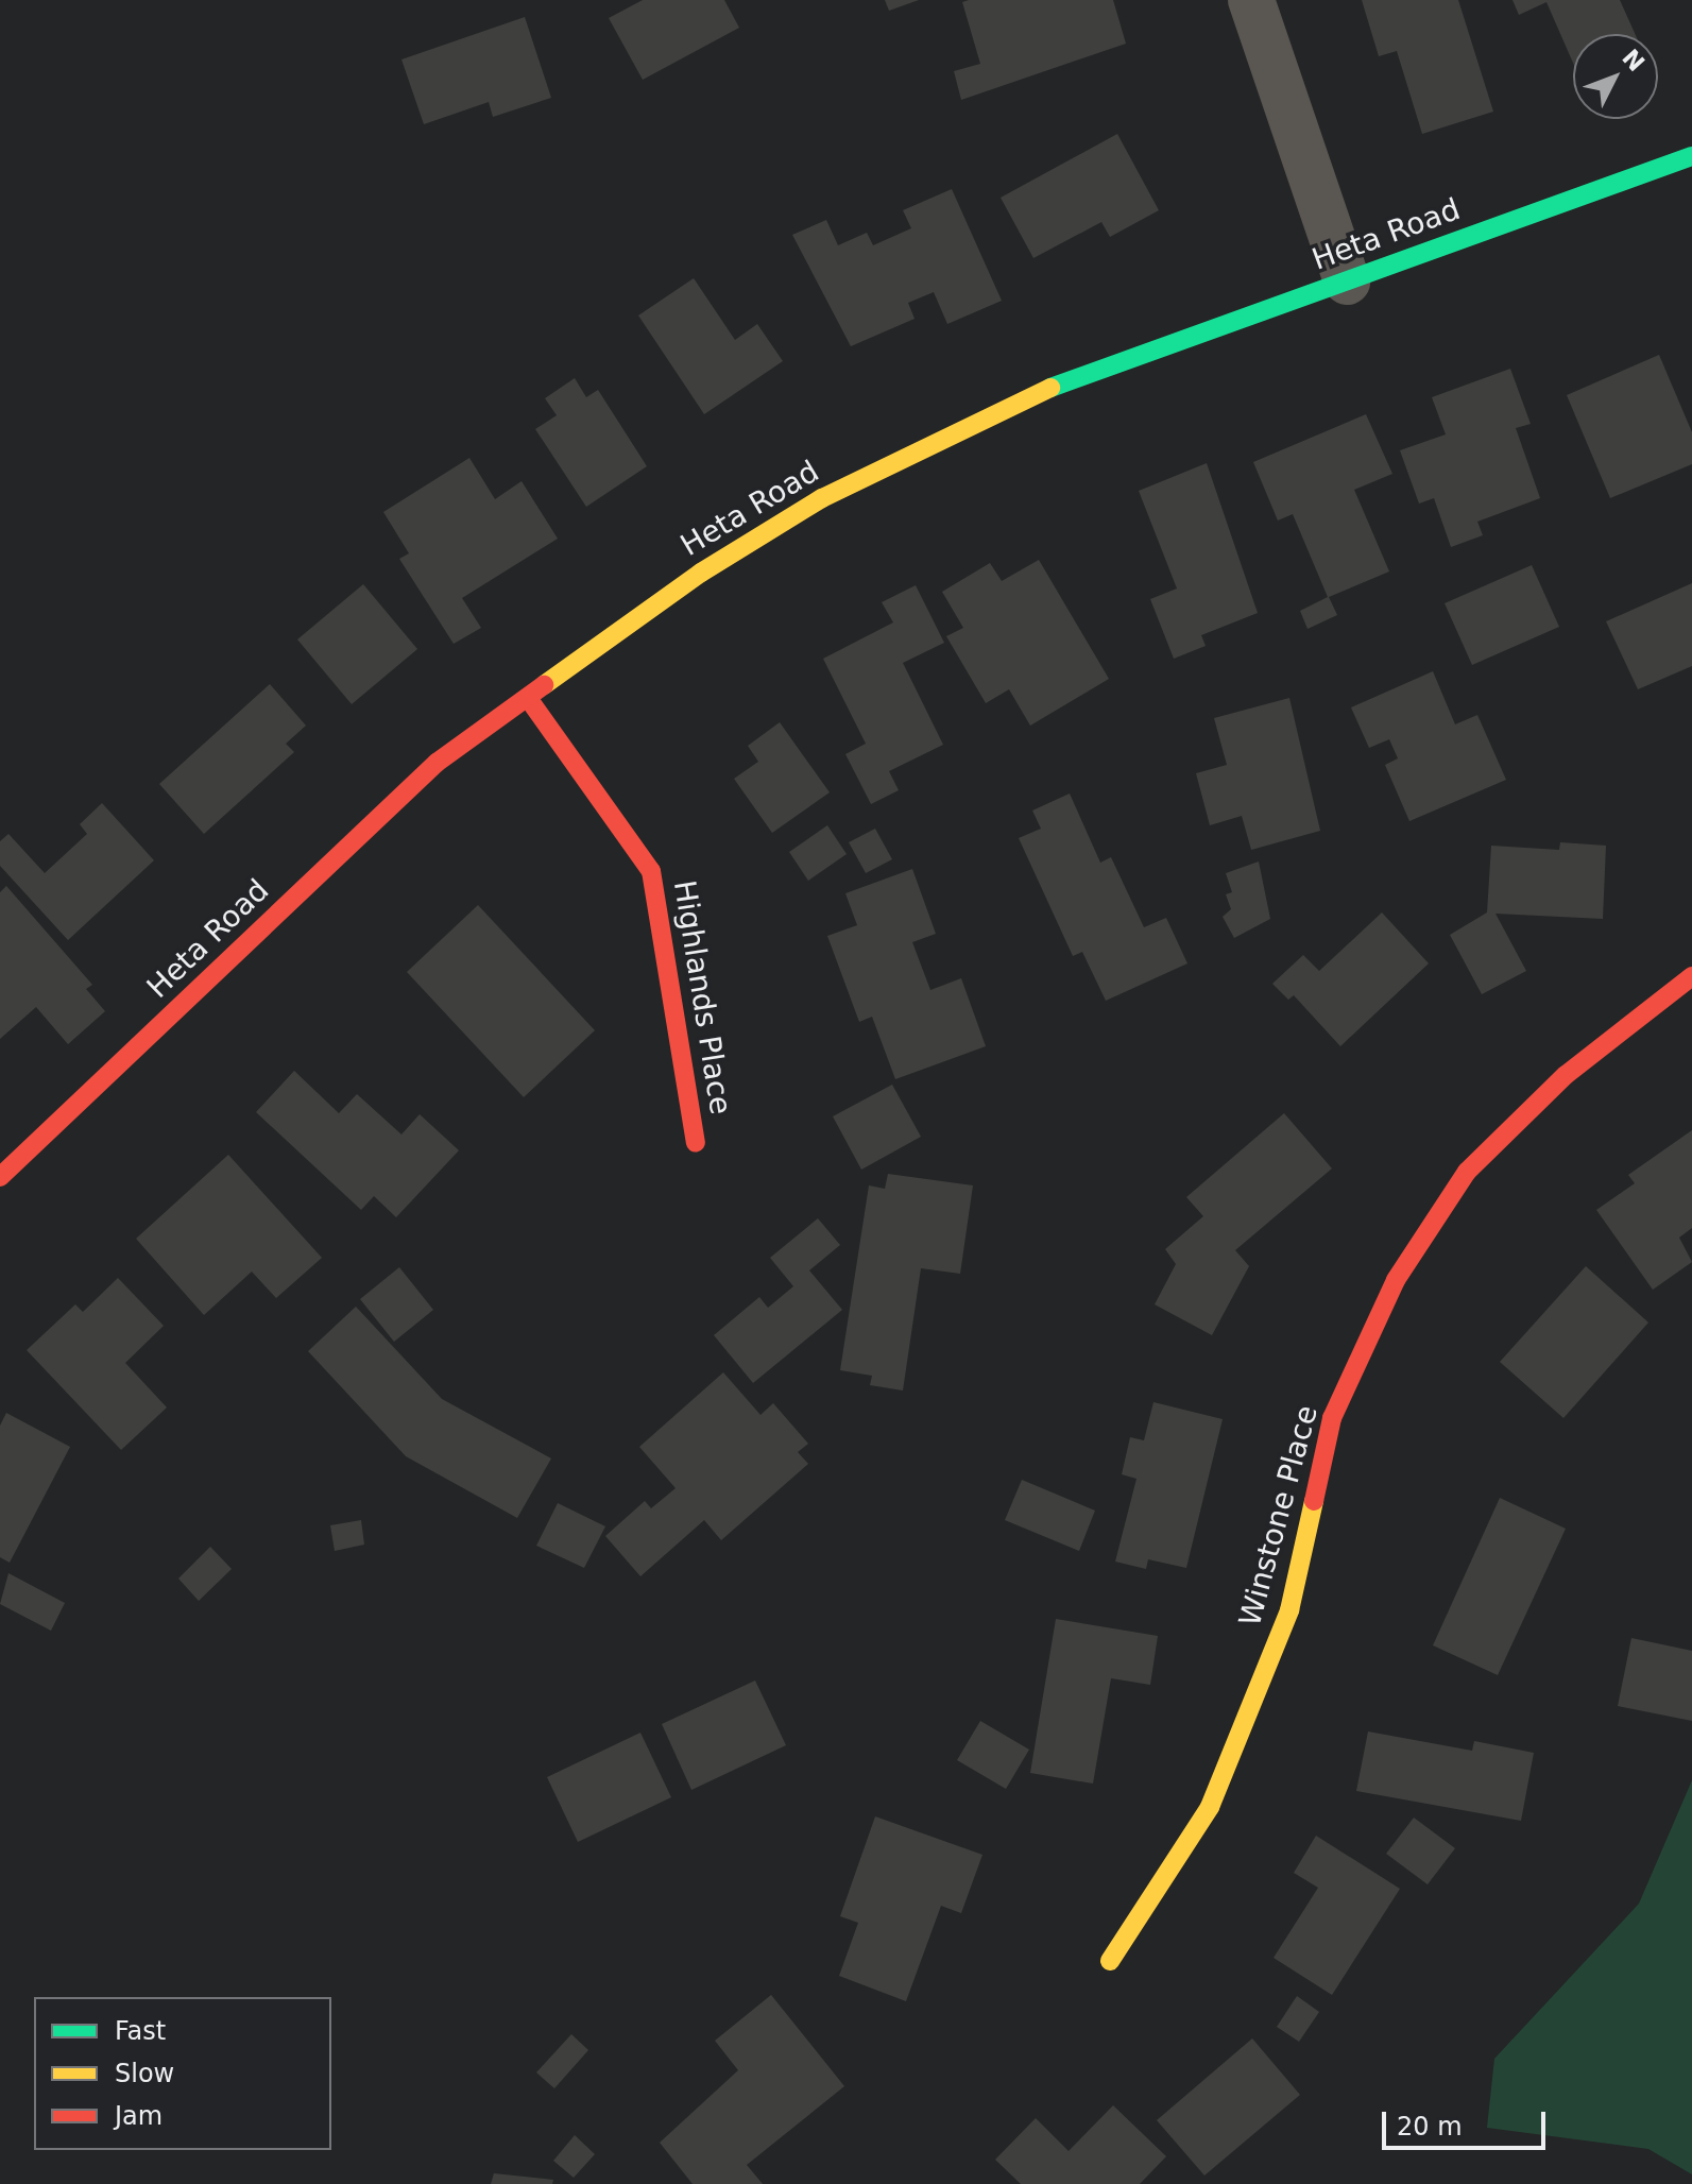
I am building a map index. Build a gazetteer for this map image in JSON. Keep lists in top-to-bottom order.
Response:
{
  "streets": {
    "street": ["Heta Road", "Highlands Place", "Winstone Place"]
  },
  "crossings": [
    ["Heta Road", "Highlands Place"]
  ],
  "legend": ["Fast", "Slow", "Jam"],
  "scale_bar": "20 m",
  "north": "top right"
}
